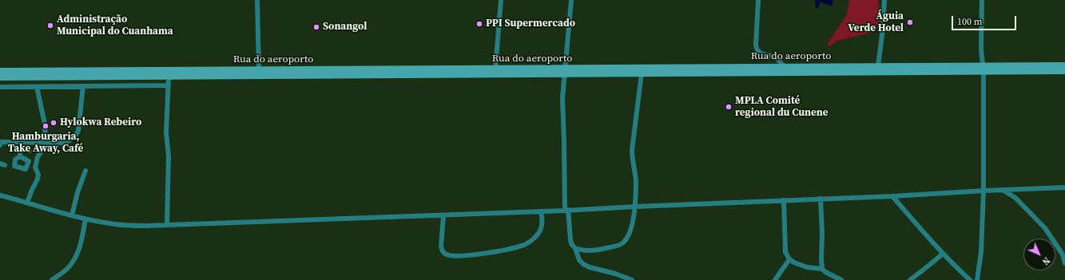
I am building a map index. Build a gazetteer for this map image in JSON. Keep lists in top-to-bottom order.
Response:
{
  "streets": {
    "main road": ["Rua do aeroporto"]
  },
  "places": [
    "Águia Verde Hotel",
    "PPI Supermercado",
    "Administração Municipal do Cuanhama",
    "Sonangol",
    "MPLA Comité regional du Cunene",
    "Hylokwa Rebeiro",
    "Hamburgaria, Take Away, Café"
  ],
  "scale_bar": "100 m",
  "north": "bottom right"
}
